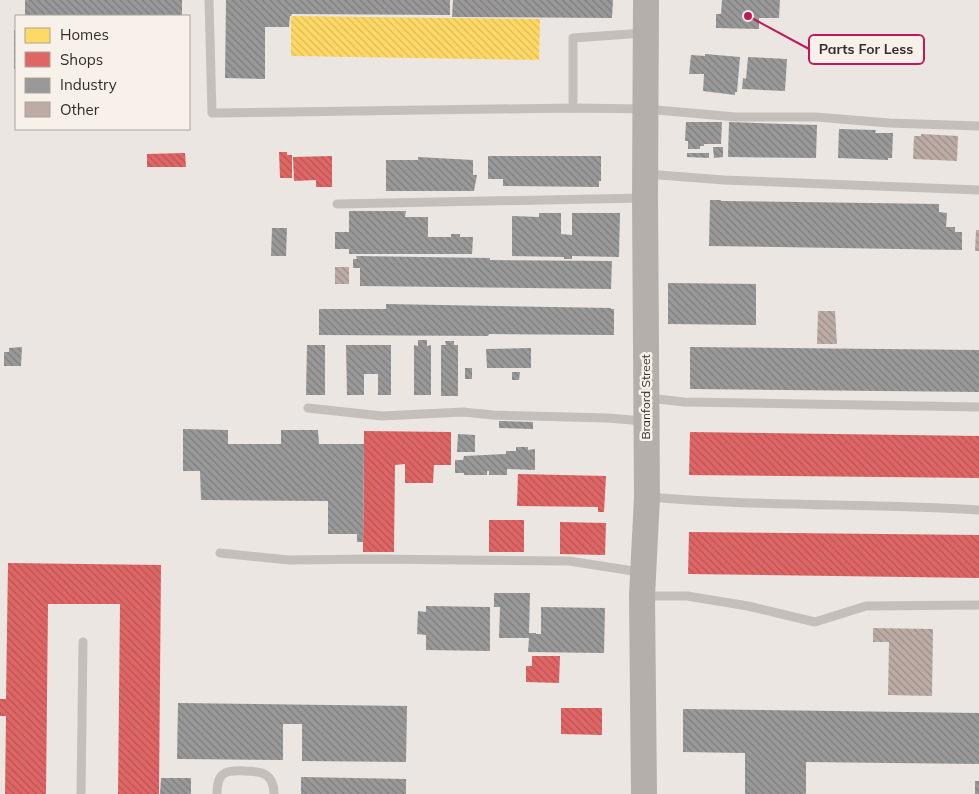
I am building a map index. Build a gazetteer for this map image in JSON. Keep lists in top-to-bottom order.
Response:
{
  "streets": {
    "main road": ["Branford Street"]
  },
  "places": ["Parts For Less"],
  "legend": [
    "Homes",
    "Shops",
    "Industry",
    "Other"
  ]
}
